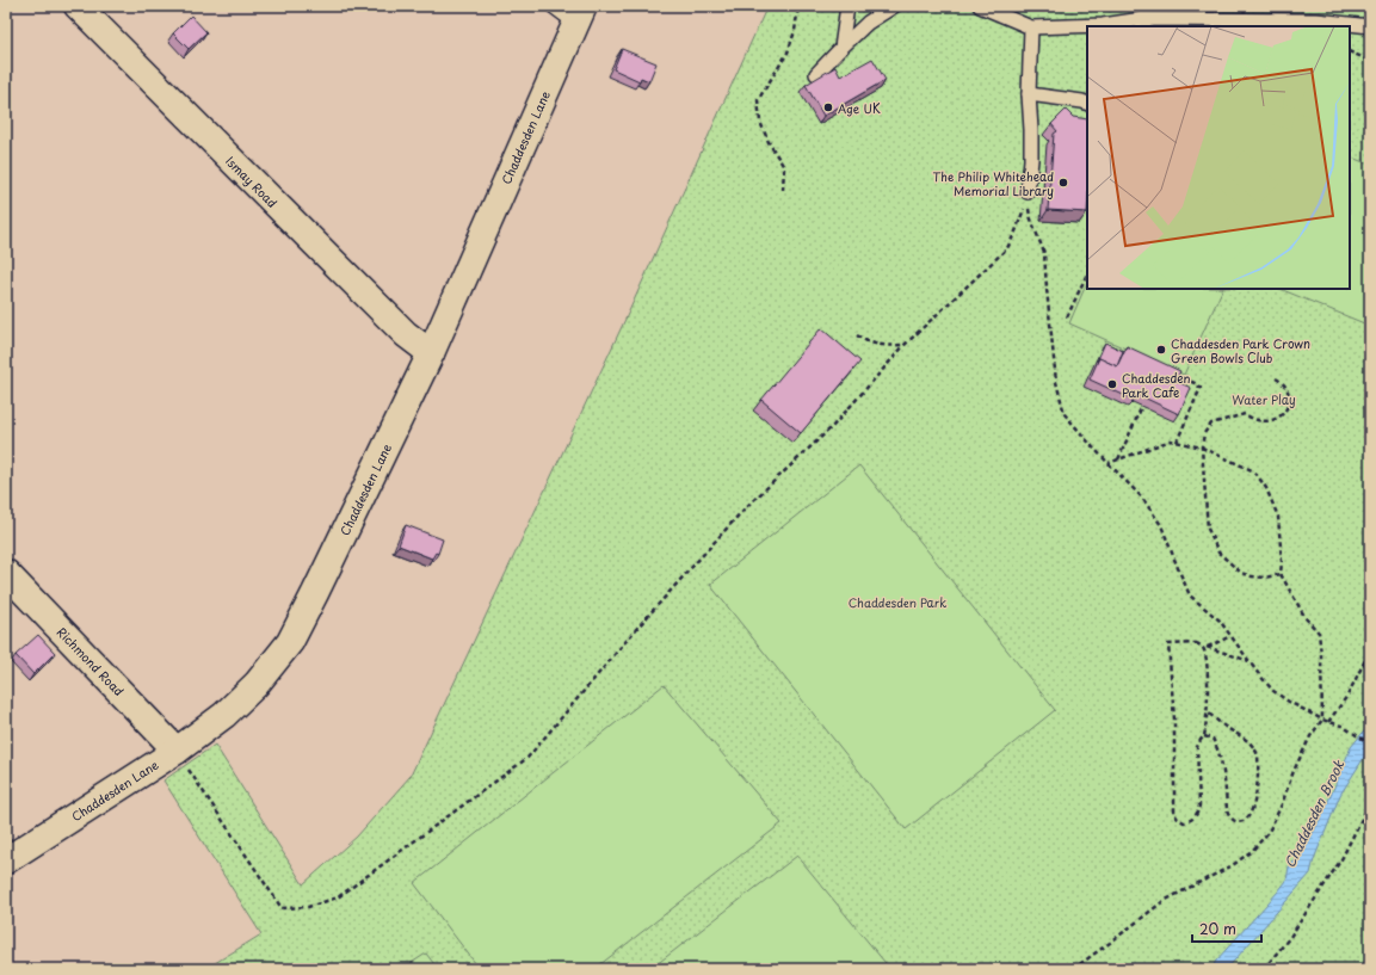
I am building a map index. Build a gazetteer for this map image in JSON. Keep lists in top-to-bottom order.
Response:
{
  "streets": {
    "street": ["Chaddesden Lane", "Ismay Road", "Richmond Road"]
  },
  "crossings": [
    ["Chaddesden Lane", "Ismay Road"],
    ["Chaddesden Lane", "Richmond Road"]
  ],
  "water": ["Chaddesden Brook"],
  "parks": ["Water Play", "Chaddesden Park"],
  "places": [
    "Age UK",
    "The Philip Whitehead Memorial Library",
    "Chaddesden Park Crown Green Bowls Club",
    "Chaddesden Park Cafe"
  ],
  "scale_bar": "20 m"
}
